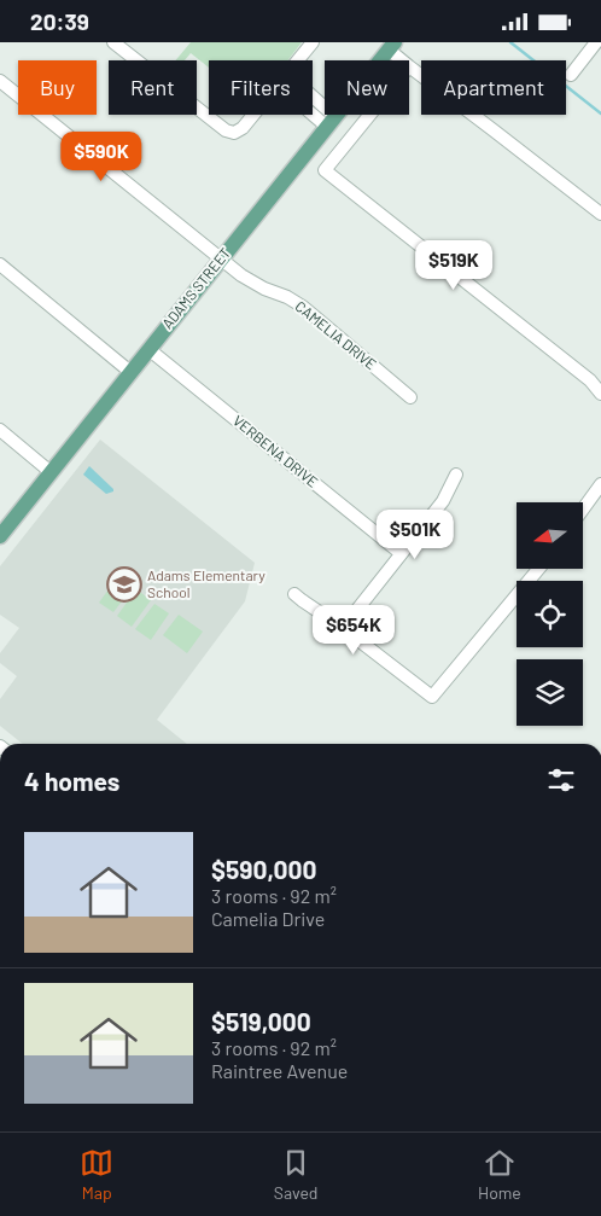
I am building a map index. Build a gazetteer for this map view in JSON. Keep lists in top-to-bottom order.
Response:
{
  "streets": {
    "main road": ["ADAMS STREET"],
    "street": ["CAMELIA DRIVE", "VERBENA DRIVE"]
  },
  "crossings": [
    ["ADAMS STREET", "CAMELIA DRIVE"],
    ["ADAMS STREET", "VERBENA DRIVE"]
  ],
  "places": {
    "school or university": ["Adams Elementary School"]
  },
  "north": "left",
  "page": {
    "status": "20:39",
    "chip": [
      "Buy",
      "Rent",
      "Filters",
      "New",
      "Apartment"
    ],
    "price": [
      "$590K",
      "$519K",
      "$501K",
      "$654K"
    ],
    "heading": "4 homes",
    "list": [
      {
        "name": "$590,000",
        "note": "3 rooms · 92 m² · Camelia Drive"
      },
      {
        "name": "$519,000",
        "note": "3 rooms · 92 m² · Raintree Avenue"
      }
    ],
    "tabs": ["Map", "Saved", "Home"]
  }
}
